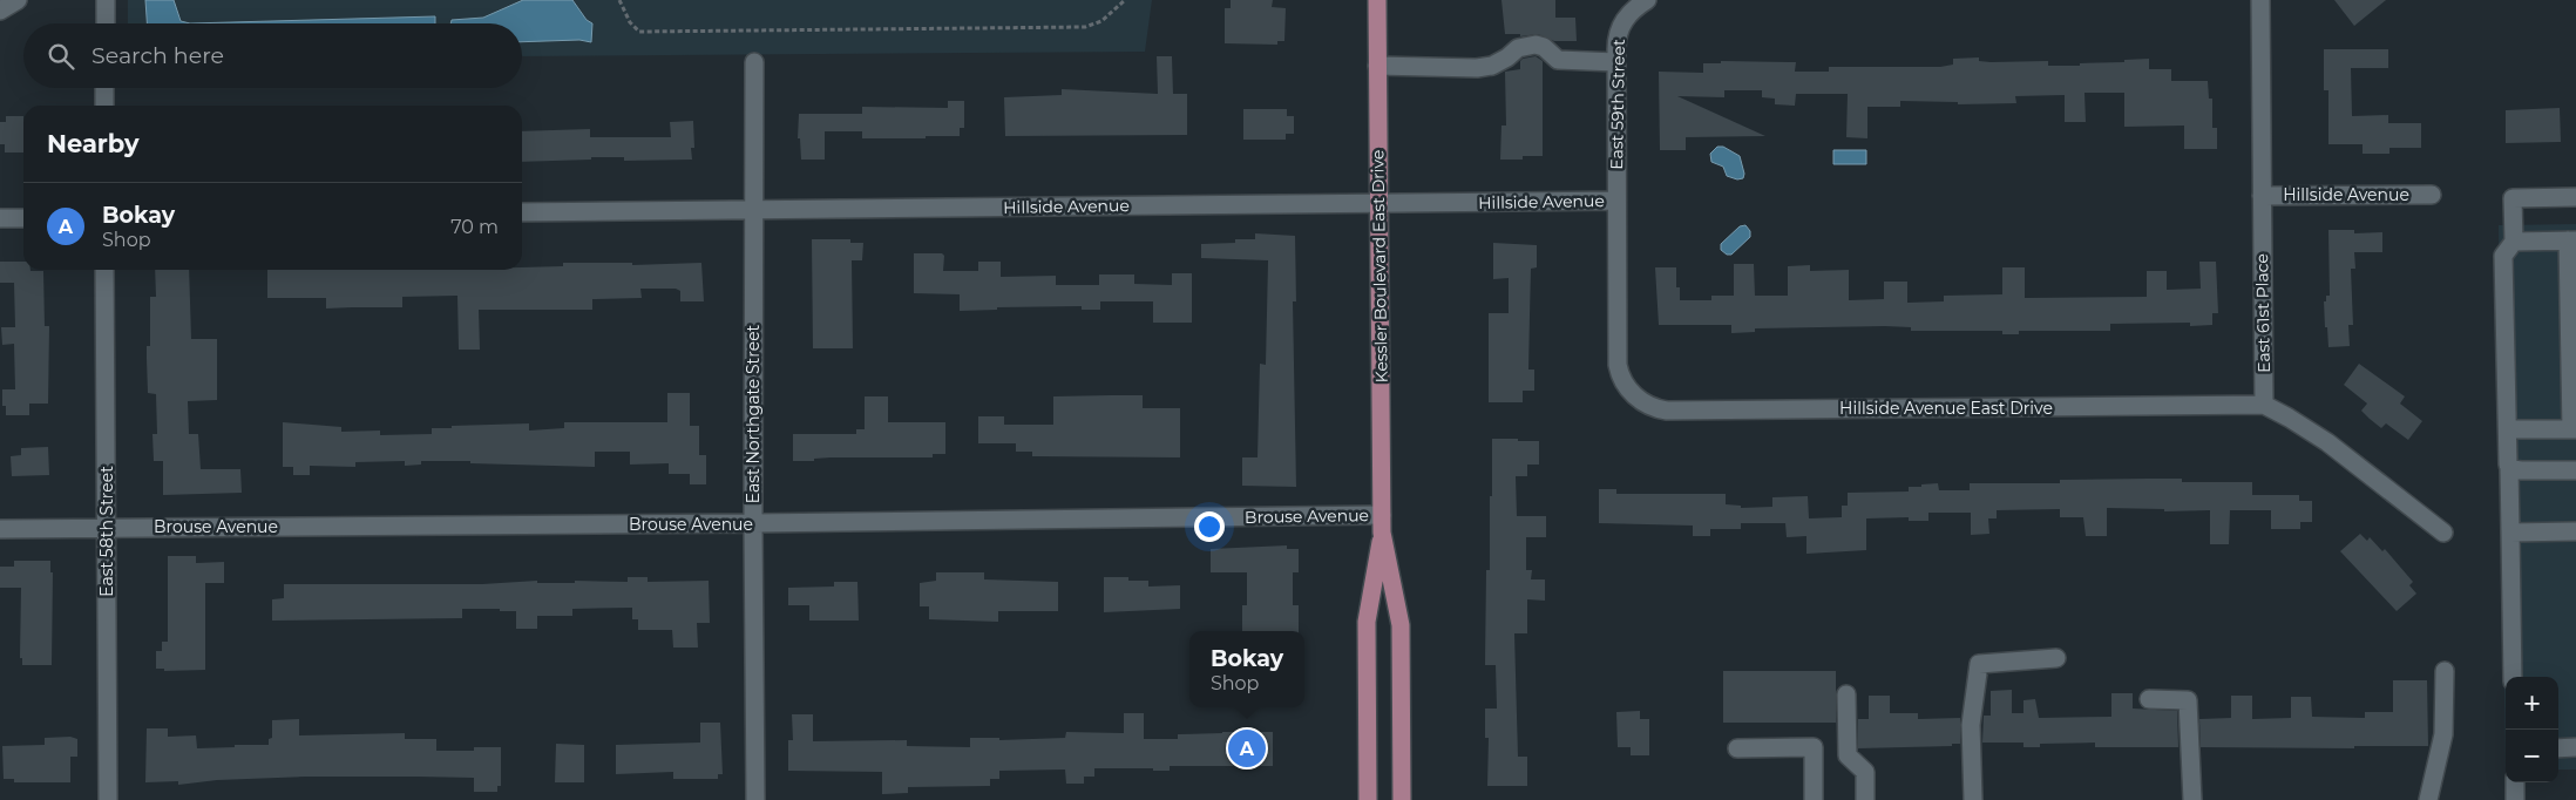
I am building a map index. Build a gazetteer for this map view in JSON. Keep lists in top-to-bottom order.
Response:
{
  "streets": {
    "main road": ["Kessler Boulevard East Drive"],
    "street": [
      "East 59th Street",
      "Hillside Avenue",
      "East 61st Place",
      "Hillside Avenue East Drive",
      "East Northgate Street",
      "Brouse Avenue",
      "East 58th Street"
    ]
  },
  "crossings": [
    ["East 59th Street", "Hillside Avenue"],
    ["East 59th Street", "Hillside Avenue East Drive"],
    ["Hillside Avenue", "Kessler Boulevard East Drive"],
    ["Hillside Avenue", "East 61st Place"],
    ["Hillside Avenue", "East Northgate Street"],
    ["Kessler Boulevard East Drive", "Brouse Avenue"],
    ["East 61st Place", "Hillside Avenue East Drive"],
    ["East Northgate Street", "Brouse Avenue"],
    ["Brouse Avenue", "East 58th Street"]
  ],
  "page": {
    "search": "Search here",
    "heading": "Nearby",
    "list": [
      {
        "mark": "A",
        "name": "Bokay",
        "note": "Shop",
        "value": "70 m"
      }
    ],
    "popup": ["Bokay", "Shop"],
    "map_buttons": ["+", "−"],
    "pins": "A"
  }
}
